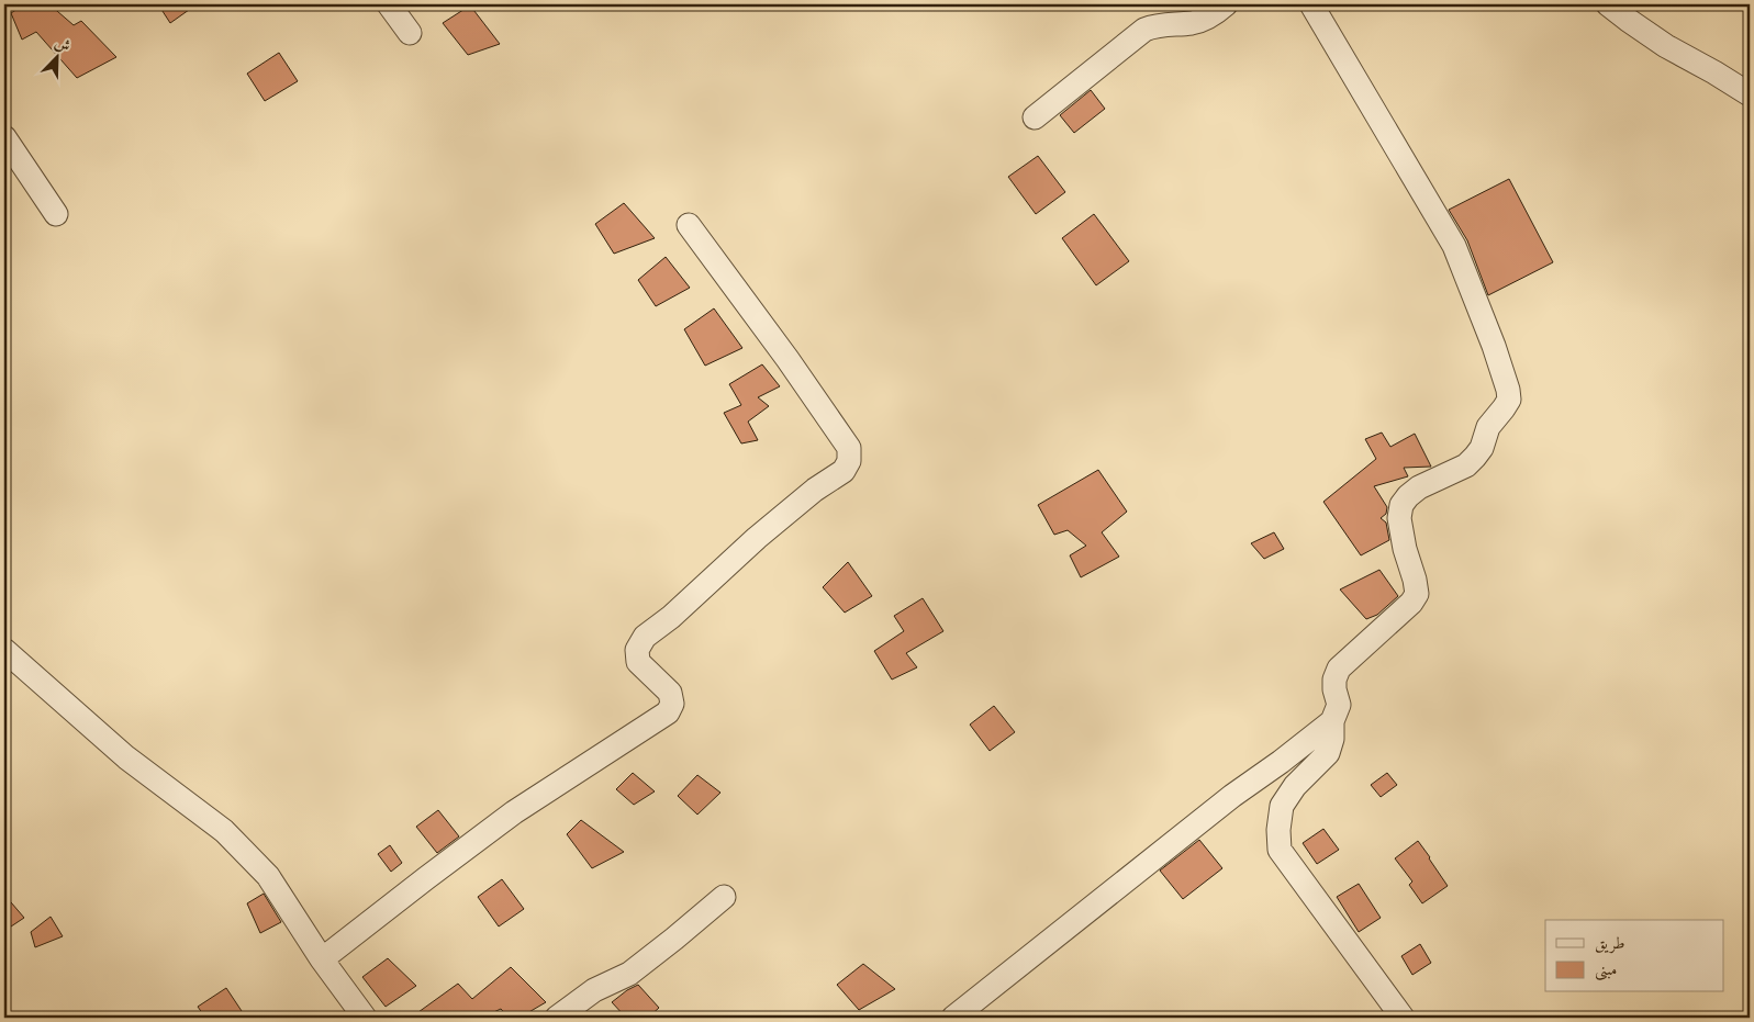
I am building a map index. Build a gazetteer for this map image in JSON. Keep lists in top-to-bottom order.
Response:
{
  "legend": ["طريق", "مبنى"],
  "north": "top right"
}
